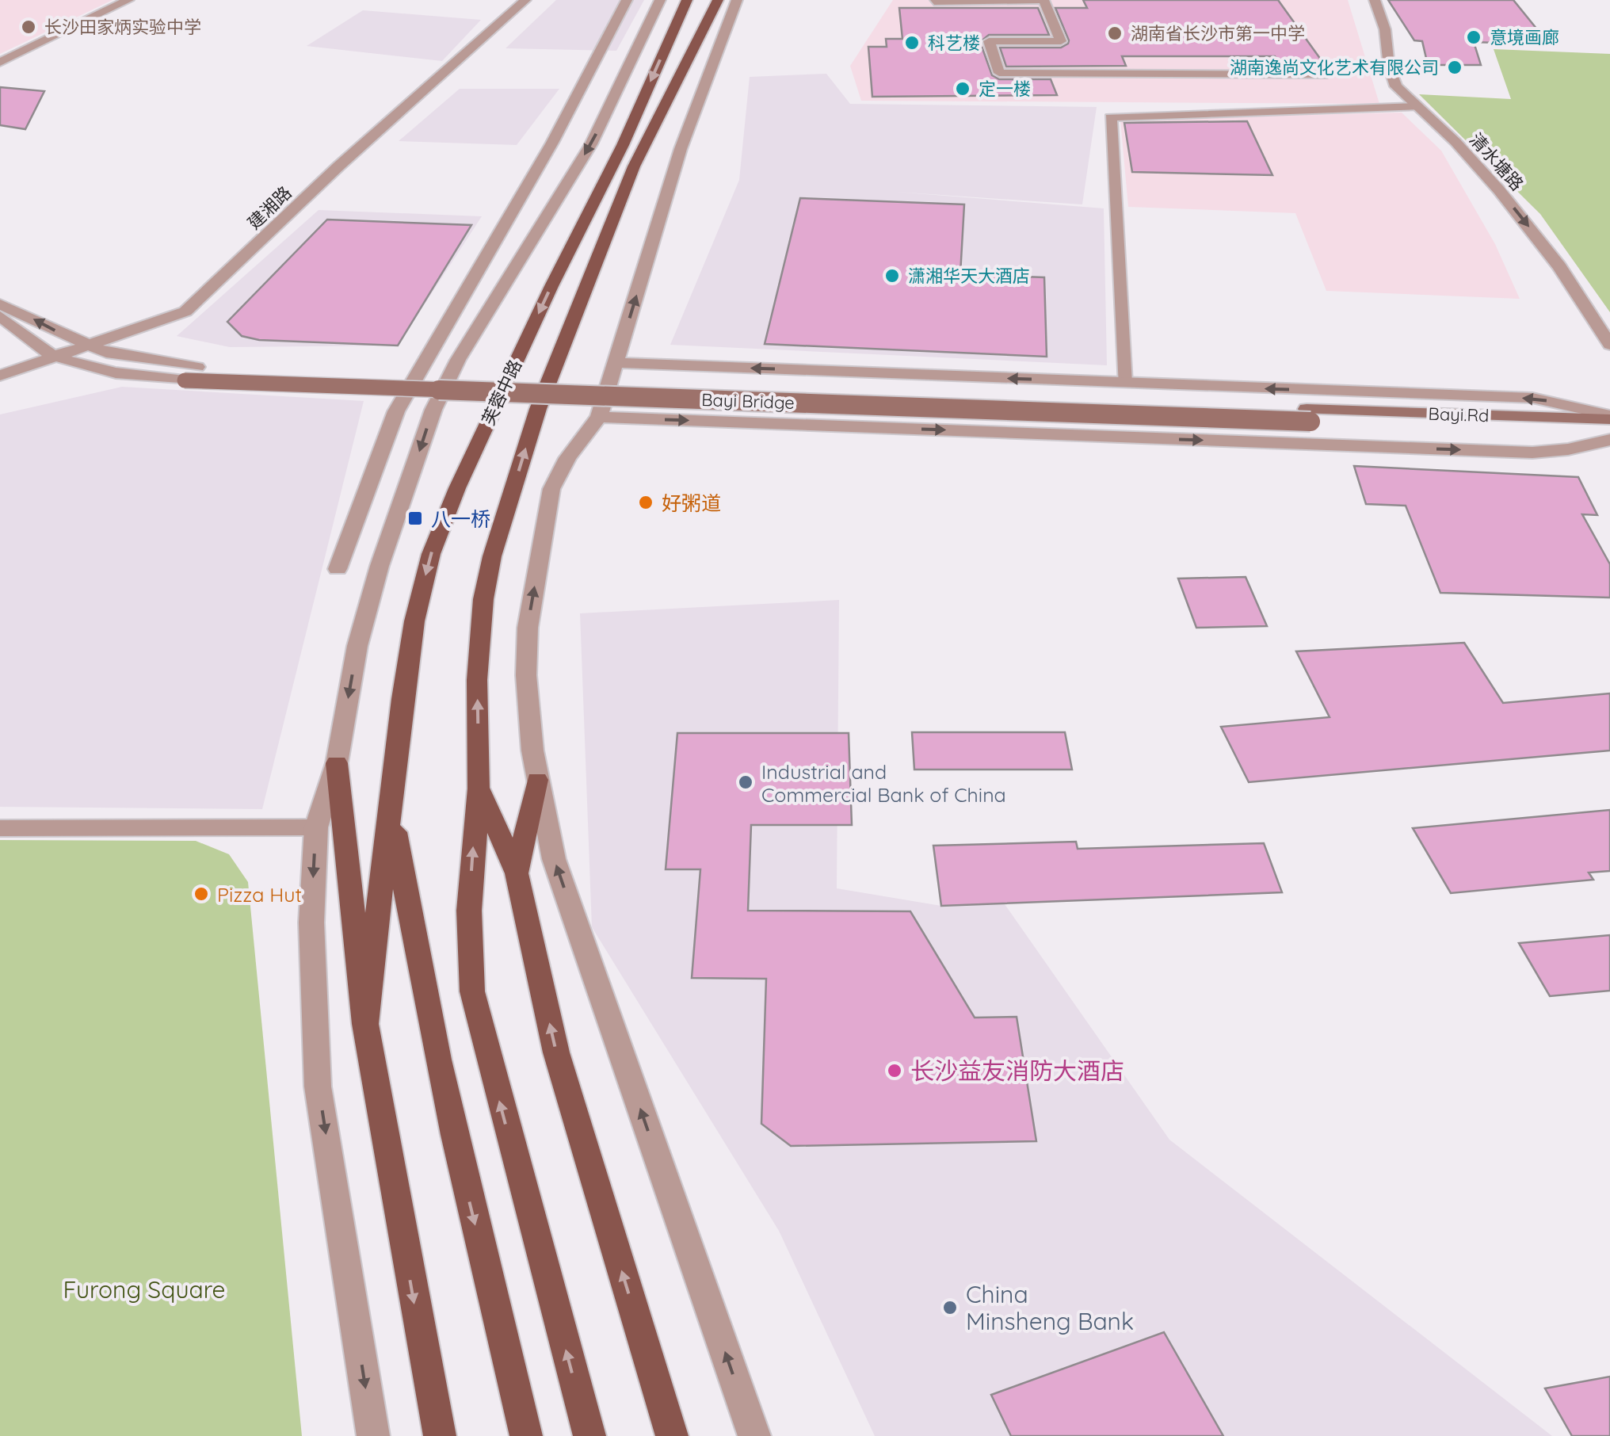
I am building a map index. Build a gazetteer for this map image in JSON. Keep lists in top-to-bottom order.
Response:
{
  "streets": {
    "main road": ["芙蓉中路", "Bayi Bridge", "Bayi.Rd"],
    "street": ["清水塘路", "建湘路"]
  },
  "crossings": [
    ["Bayi Bridge", "Bayi.Rd"]
  ],
  "one_way": ["清水塘路"],
  "parks": ["Furong Square"],
  "places": {
    "other": [
      "长沙田家炳实验中学",
      "湖南省长沙市第一中学",
      "意境画廊",
      "科艺楼",
      "湖南逸尚文化艺术有限公司",
      "定一楼",
      "潇湘华天大酒店",
      "好粥道",
      "Industrial and Commercial Bank of China",
      "Pizza Hut",
      "长沙益友消防大酒店",
      "China Minsheng Bank"
    ],
    "transit": ["八一桥"]
  }
}
